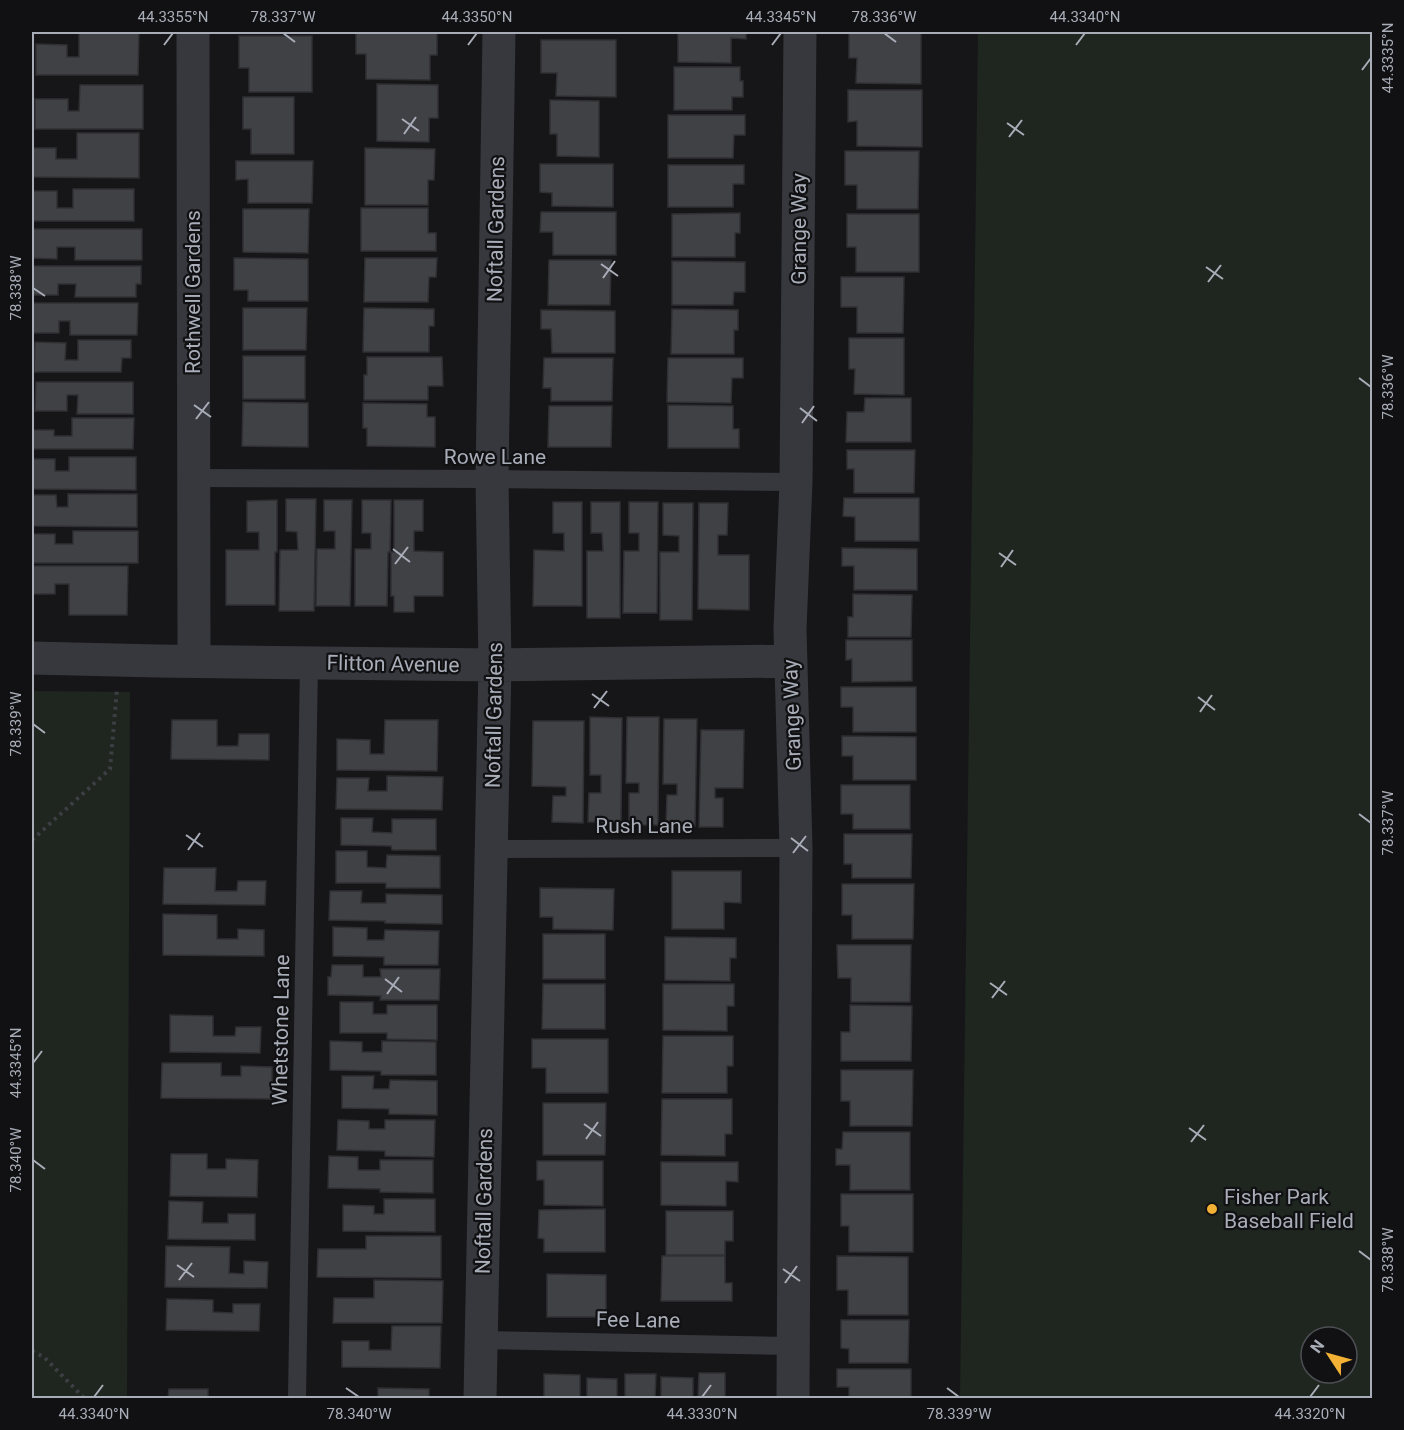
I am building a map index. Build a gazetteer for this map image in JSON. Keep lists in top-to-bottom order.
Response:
{
  "streets": {
    "street": [
      "Noftall Gardens",
      "Grange Way",
      "Rothwell Gardens",
      "Flitton Avenue"
    ],
    "lane": [
      "Rowe Lane",
      "Rush Lane",
      "Whetstone Lane",
      "Fee Lane"
    ]
  },
  "crossings": [
    ["Noftall Gardens", "Rowe Lane"],
    ["Noftall Gardens", "Flitton Avenue"],
    ["Noftall Gardens", "Rush Lane"],
    ["Noftall Gardens", "Fee Lane"],
    ["Grange Way", "Rowe Lane"],
    ["Grange Way", "Flitton Avenue"],
    ["Grange Way", "Rush Lane"],
    ["Grange Way", "Fee Lane"],
    ["Rothwell Gardens", "Rowe Lane"],
    ["Rothwell Gardens", "Flitton Avenue"],
    ["Flitton Avenue", "Whetstone Lane"]
  ],
  "places": ["Fisher Park Baseball Field"],
  "north": "top left",
  "coordinates": [
    "44.3355°N",
    "78.337°W",
    "44.3350°N",
    "44.3345°N",
    "78.336°W",
    "44.3340°N",
    "44.3335°N",
    "78.338°W",
    "78.339°W",
    "78.340°W",
    "44.3330°N",
    "44.3320°N"
  ]
}
